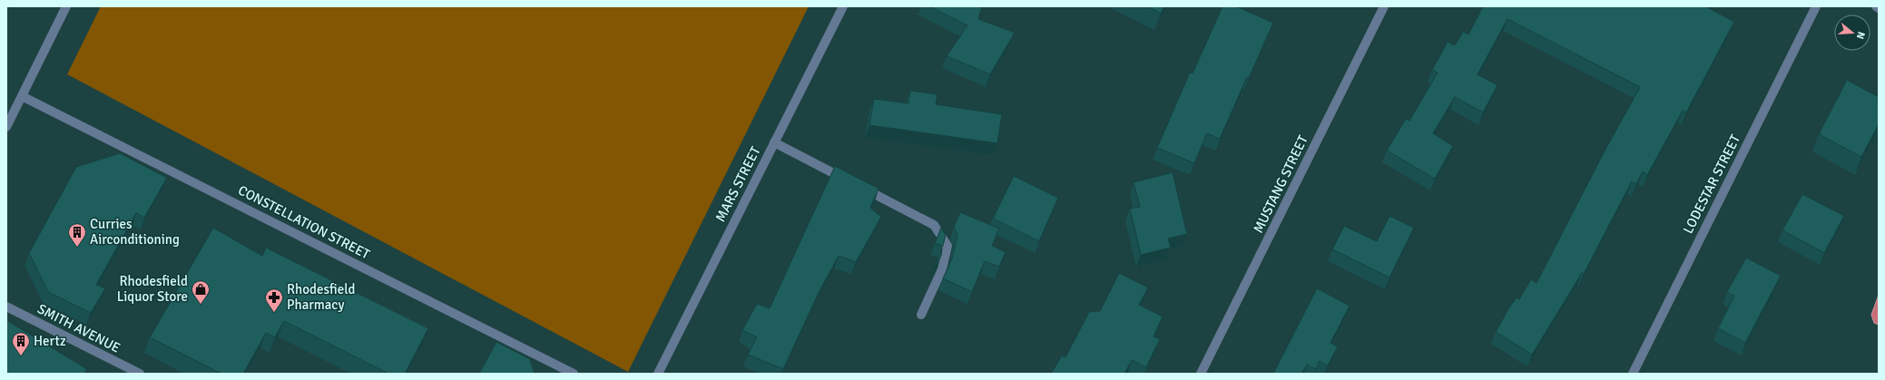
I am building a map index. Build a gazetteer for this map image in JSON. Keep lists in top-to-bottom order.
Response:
{
  "streets": {
    "street": [
      "MARS STREET",
      "MUSTANG STREET",
      "LODESTAR STREET",
      "CONSTELLATION STREET",
      "SMITH AVENUE"
    ]
  },
  "places": {
    "building": ["Curries Airconditioning", "Hertz"],
    "shop": ["Rhodesfield Liquor Store"],
    "pharmacy": ["Rhodesfield Pharmacy"]
  },
  "north": "right"
}
